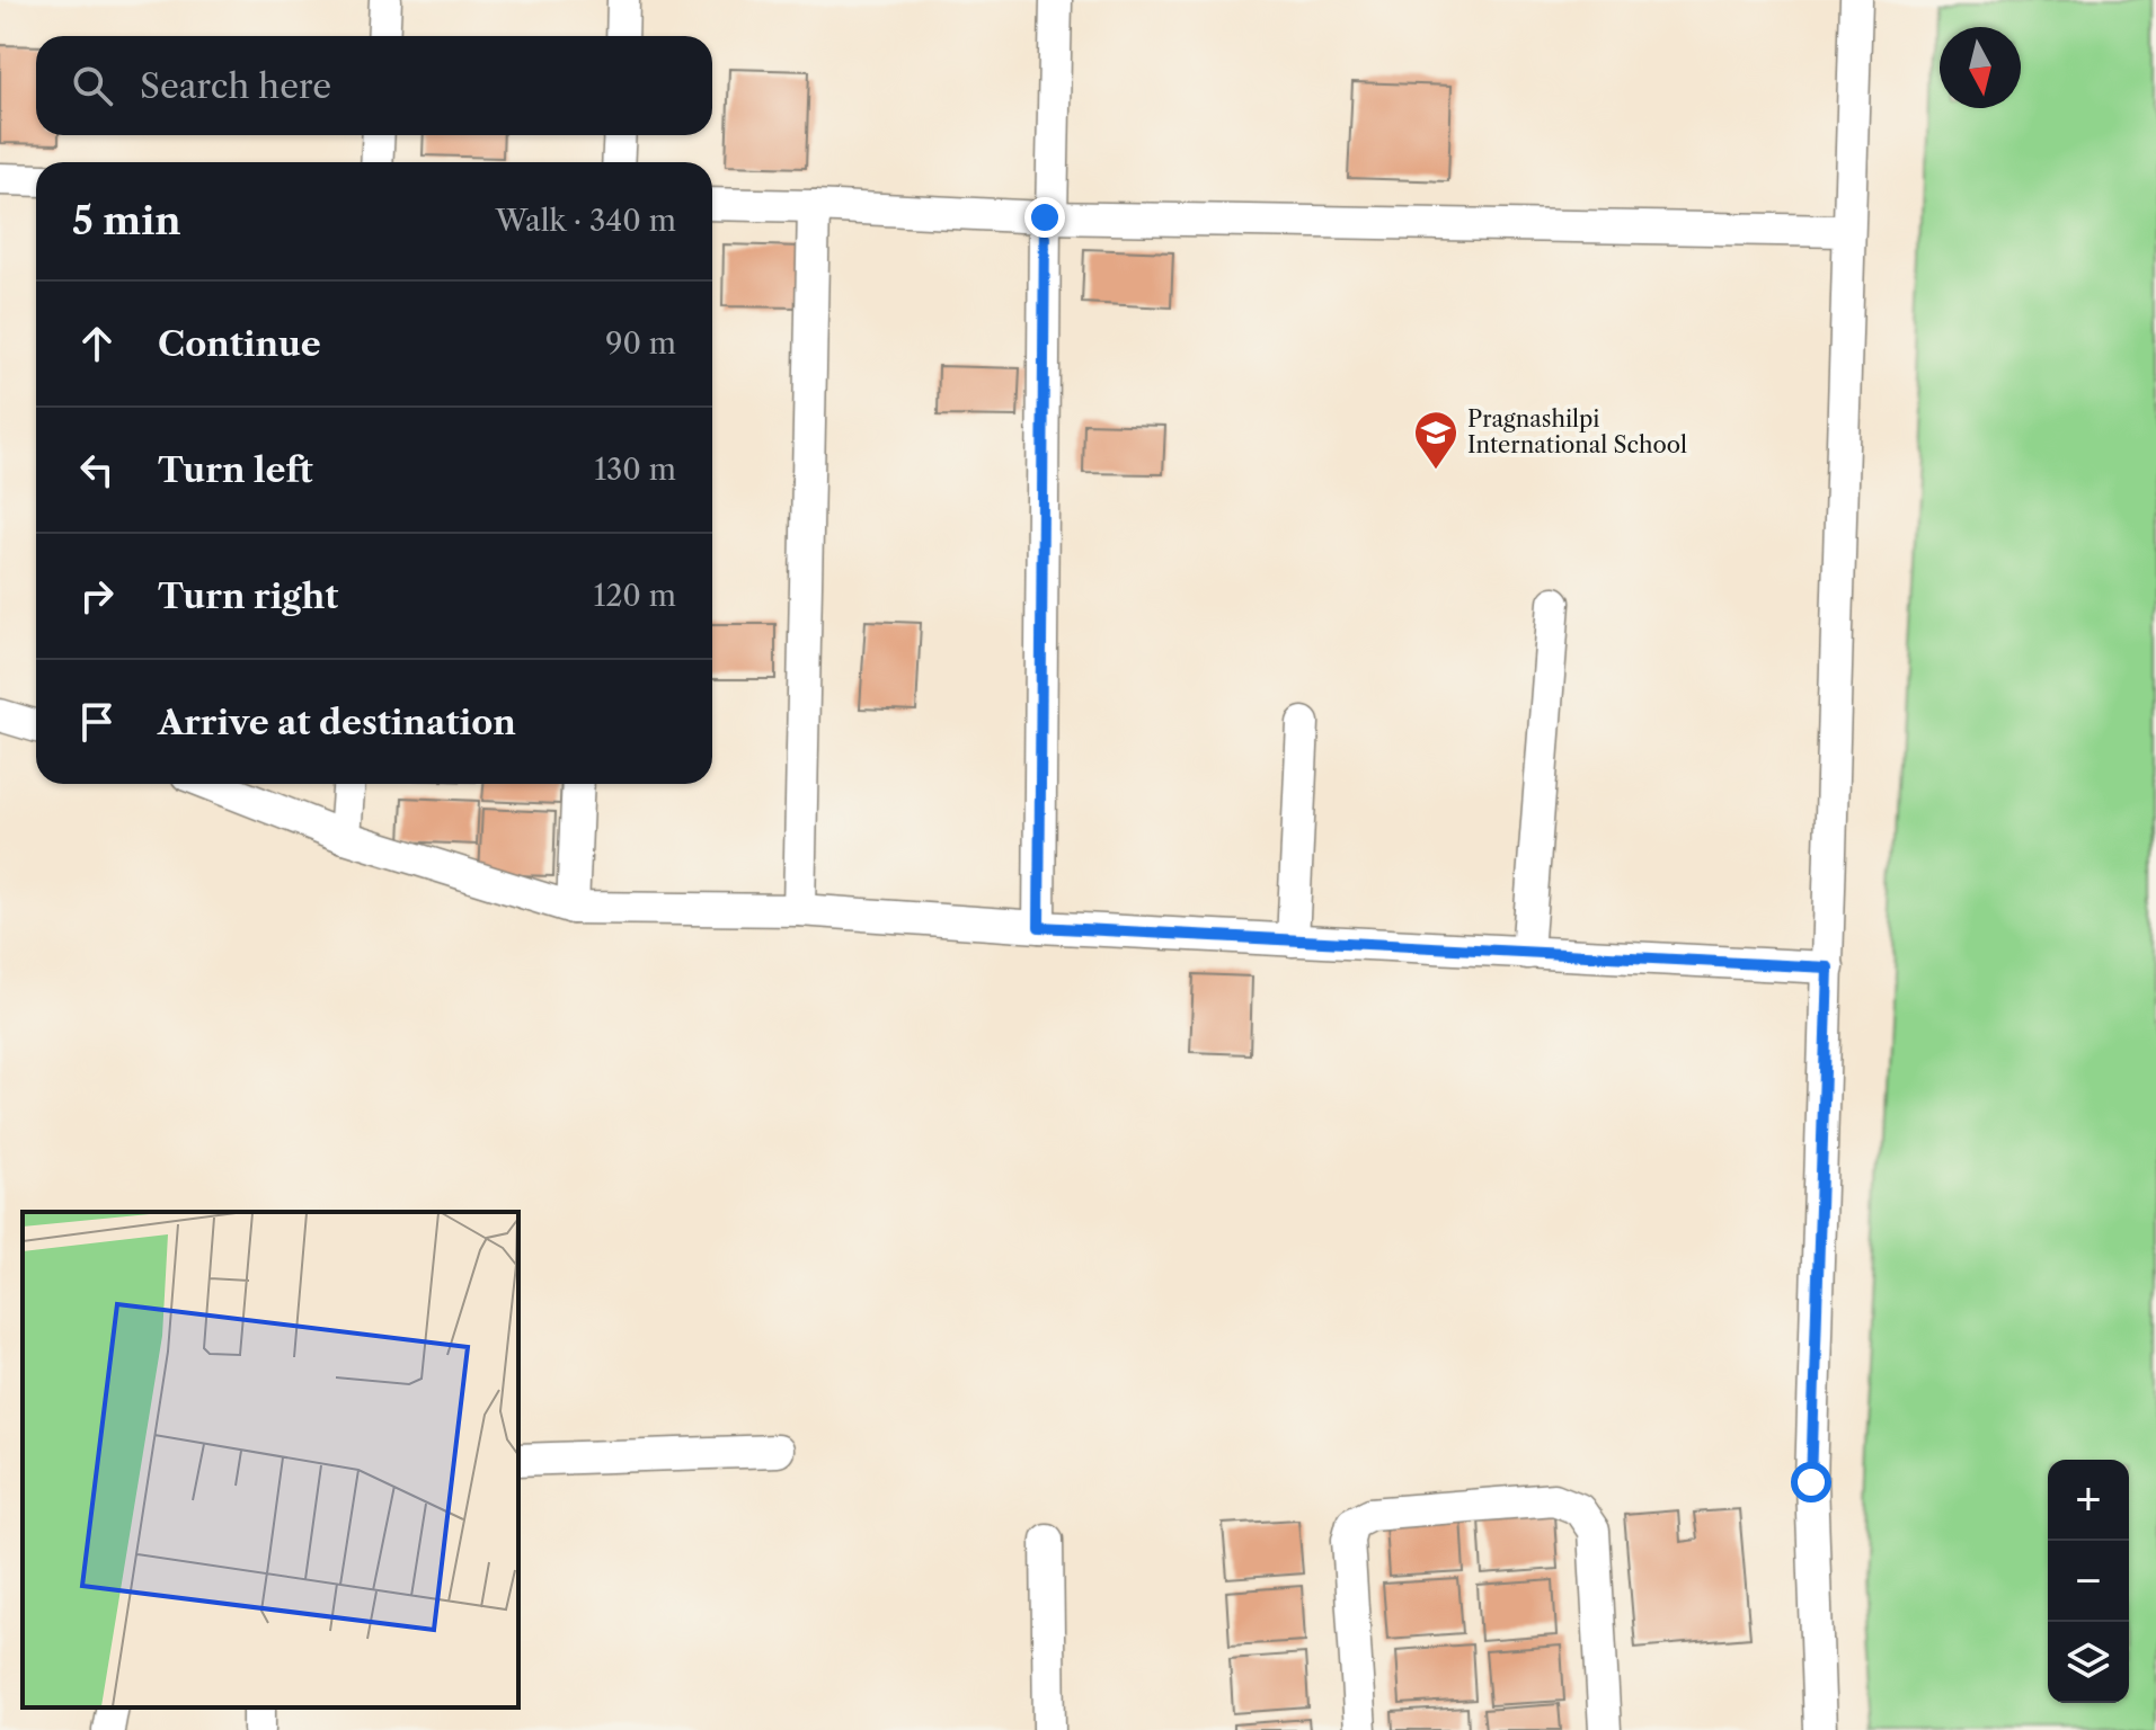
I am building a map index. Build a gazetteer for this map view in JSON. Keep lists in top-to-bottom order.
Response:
{
  "places": {
    "school or university": ["Pragnashilpi International School"]
  },
  "north": "bottom",
  "page": {
    "search": "Search here",
    "heading": ["5 min", "Walk · 340 m"],
    "list": [
      ["Continue", "90 m"],
      ["Turn left", "130 m"],
      ["Turn right", "120 m"],
      "Arrive at destination"
    ],
    "map_buttons": ["+", "−"]
  }
}
